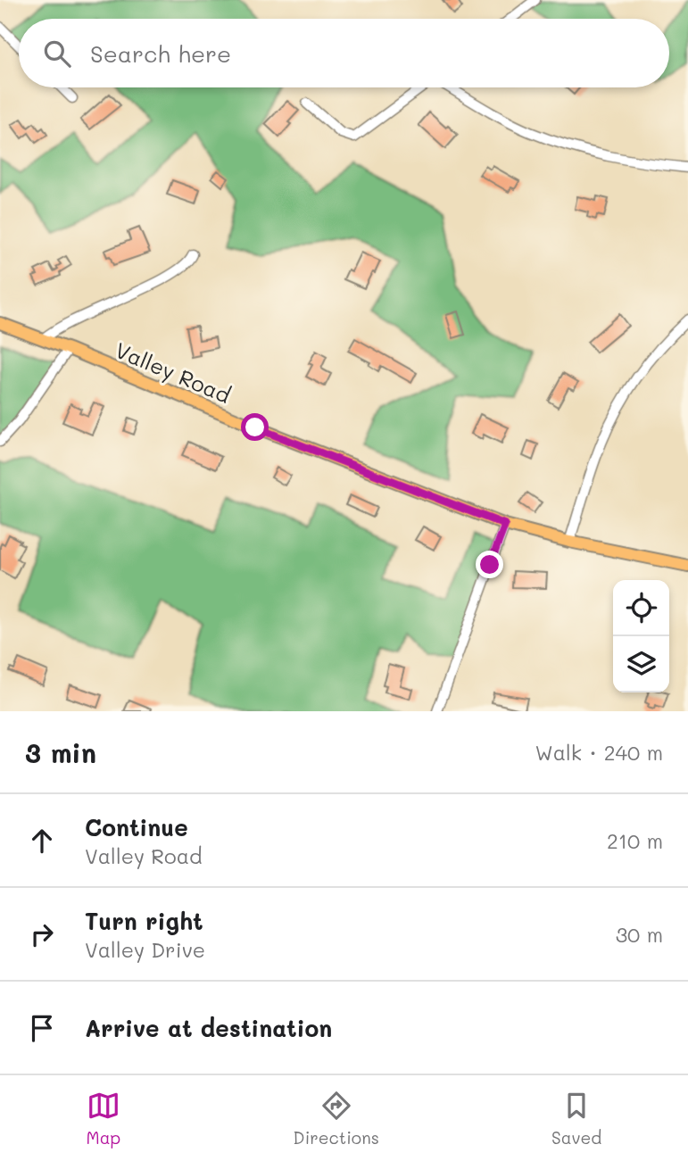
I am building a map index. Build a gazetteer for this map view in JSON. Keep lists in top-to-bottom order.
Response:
{
  "streets": {
    "main road": ["Valley Road"]
  },
  "page": {
    "search": "Search here",
    "heading": ["3 min", "Walk · 240 m"],
    "list": [
      ["Continue", "Valley Road", "210 m"],
      ["Turn right", "Valley Drive", "30 m"],
      "Arrive at destination"
    ],
    "nav": ["Map", "Directions", "Saved"]
  }
}
